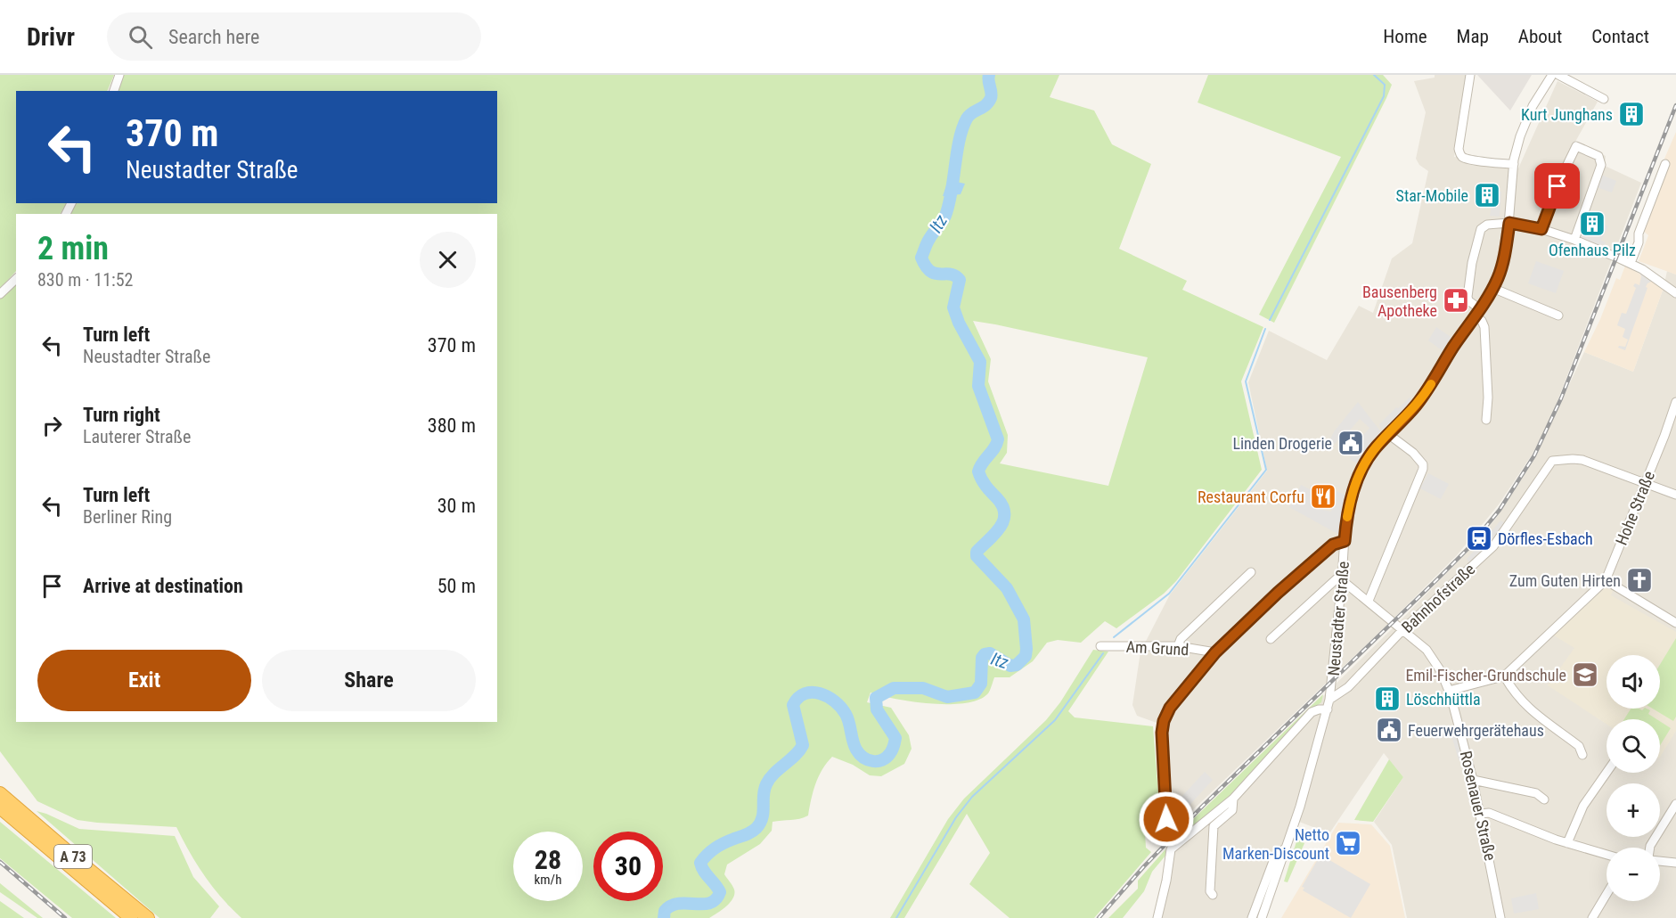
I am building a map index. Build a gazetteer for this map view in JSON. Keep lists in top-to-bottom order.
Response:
{
  "streets": {
    "highway": ["A 73"],
    "street": [
      "Hohe Straße",
      "Bahnhofstraße",
      "Neustadter Straße",
      "Am Grund",
      "Rosenauer Straße"
    ]
  },
  "crossings": [
    ["Hohe Straße", "Bahnhofstraße"],
    ["Hohe Straße", "Rosenauer Straße"],
    ["Bahnhofstraße", "Neustadter Straße"],
    ["Bahnhofstraße", "Rosenauer Straße"],
    ["Neustadter Straße", "Rosenauer Straße"]
  ],
  "water": ["Itz"],
  "places": {
    "building": [
      "Kurt Junghans",
      "Star-Mobile",
      "Ofenhaus Pilz",
      "Löschhüttla"
    ],
    "pharmacy": ["Bausenberg Apotheke"],
    "public building": ["Linden Drogerie", "Feuerwehrgerätehaus"],
    "restaurant": ["Restaurant Corfu"],
    "station": ["Dörfles-Esbach"],
    "church": ["Zum Guten Hirten"],
    "school or university": ["Emil-Fischer-Grundschule"],
    "supermarket": ["Netto Marken-Discount"]
  },
  "page": {
    "header": "Drivr",
    "search": "Search here",
    "nav": [
      "Home",
      "Map",
      "About",
      "Contact"
    ],
    "turn": ["370 m", "Neustadter Straße"],
    "heading": ["2 min", "830 m · 11:52"],
    "list": [
      {
        "name": "Turn left",
        "note": "Neustadter Straße",
        "value": "370 m"
      },
      {
        "name": "Turn right",
        "note": "Lauterer Straße",
        "value": "380 m"
      },
      {
        "name": "Turn left",
        "note": "Berliner Ring",
        "value": "30 m"
      },
      {
        "name": "Arrive at destination",
        "value": "50 m"
      }
    ],
    "buttons": ["Exit", "Share"],
    "map_buttons": ["+", "−"],
    "speed": "28 km/h",
    "limit": "30"
  }
}
